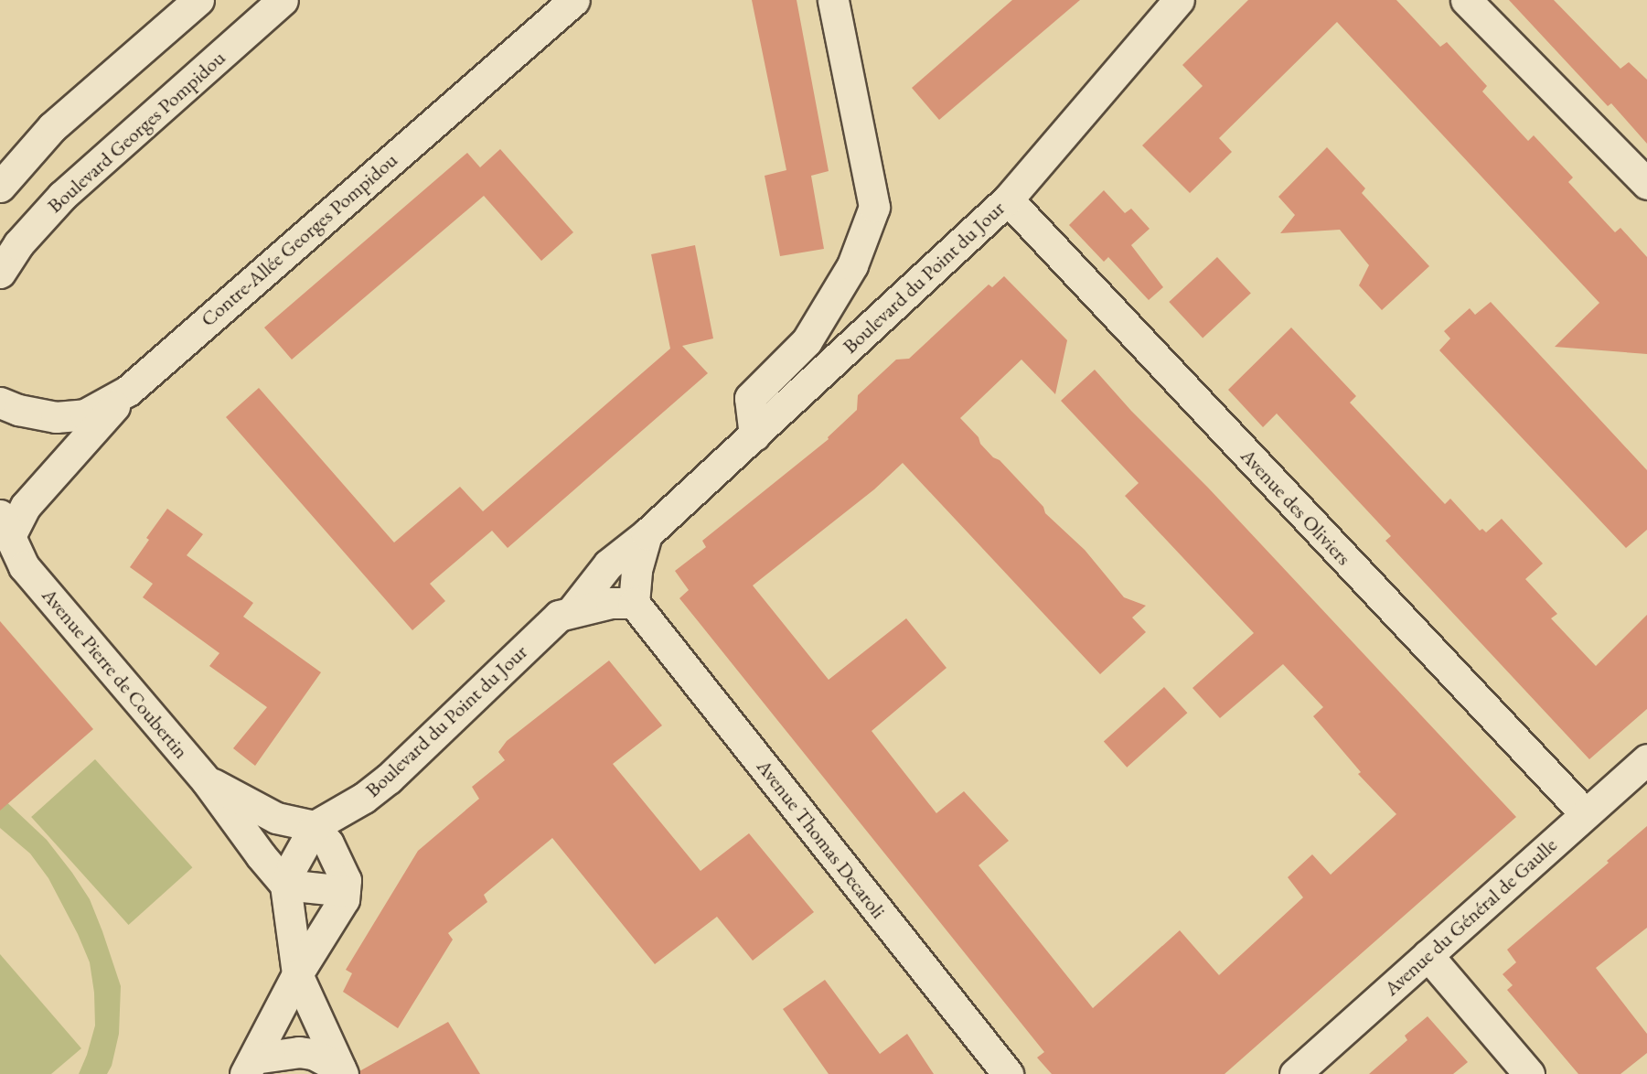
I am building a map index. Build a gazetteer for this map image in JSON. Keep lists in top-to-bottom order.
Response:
{
  "streets": {
    "street": [
      "Boulevard Georges Pompidou",
      "Contre-Allée Georges Pompidou",
      "Boulevard du Point du Jour",
      "Avenue des Oliviers",
      "Avenue Pierre de Coubertin",
      "Avenue Thomas Decaroli",
      "Avenue du Général de Gaulle"
    ]
  },
  "crossings": [
    ["Boulevard du Point du Jour", "Avenue des Oliviers"],
    ["Boulevard du Point du Jour", "Avenue Pierre de Coubertin"],
    ["Boulevard du Point du Jour", "Avenue Thomas Decaroli"],
    ["Avenue des Oliviers", "Avenue du Général de Gaulle"]
  ]
}
